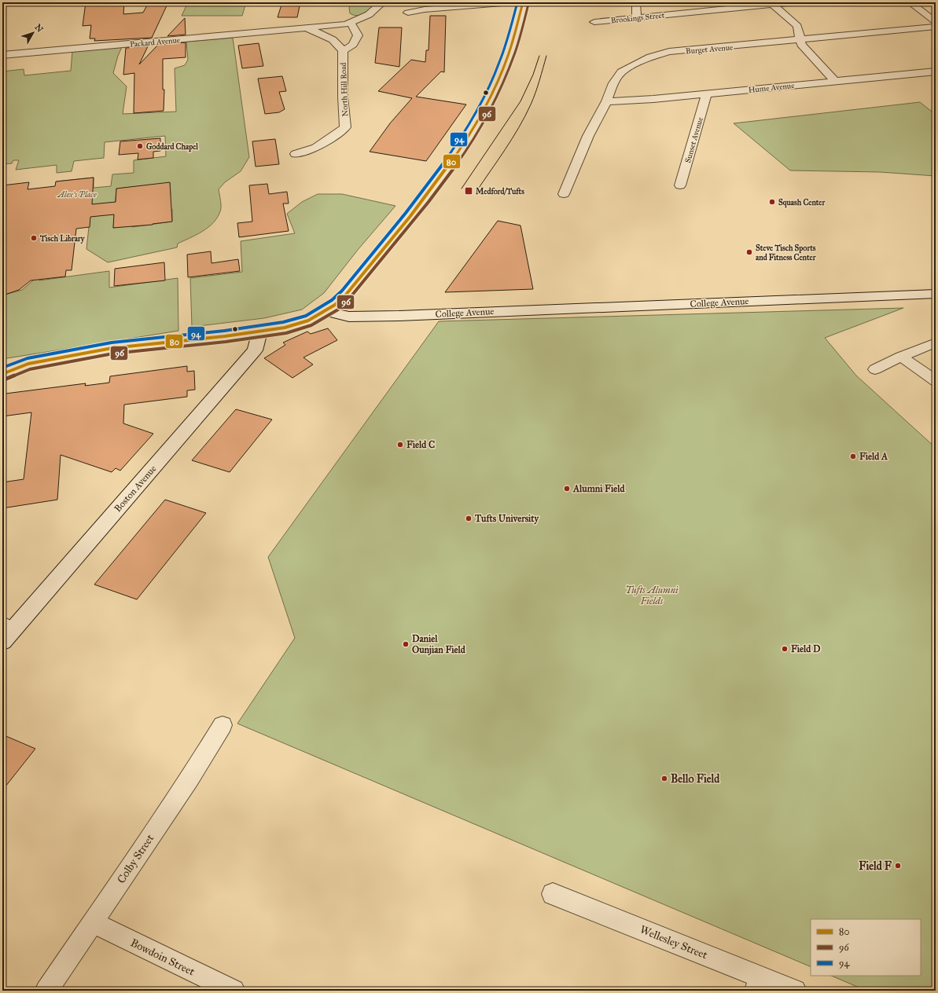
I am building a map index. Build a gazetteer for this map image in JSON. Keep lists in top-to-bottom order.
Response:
{
  "streets": {
    "main road": ["College Avenue", "Boston Avenue"],
    "street": [
      "Brookings Street",
      "Packard Avenue",
      "Burget Avenue",
      "Hume Avenue",
      "North Hill Road",
      "Sunset Avenue",
      "Colby Street",
      "Wellesley Street",
      "Bowdoin Street"
    ]
  },
  "crossings": [
    ["Packard Avenue", "North Hill Road"],
    ["Burget Avenue", "Hume Avenue"],
    ["Hume Avenue", "Sunset Avenue"],
    ["Colby Street", "Bowdoin Street"]
  ],
  "parks": ["Alex's Place", "Tufts Alumni Fields"],
  "places": {
    "other": [
      "Goddard Chapel",
      "Squash Center",
      "Tisch Library",
      "Steve Tisch Sports and Fitness Center",
      "Field C",
      "Field A",
      "Alumni Field",
      "Tufts University",
      "Daniel Ounjian Field",
      "Field D",
      "Bello Field",
      "Field F"
    ],
    "transit": ["Medford/Tufts"]
  },
  "lines": ["transit line 80", "transit line 94", "transit line 96"],
  "legend": ["80", "96", "94"],
  "north": "top right"
}
